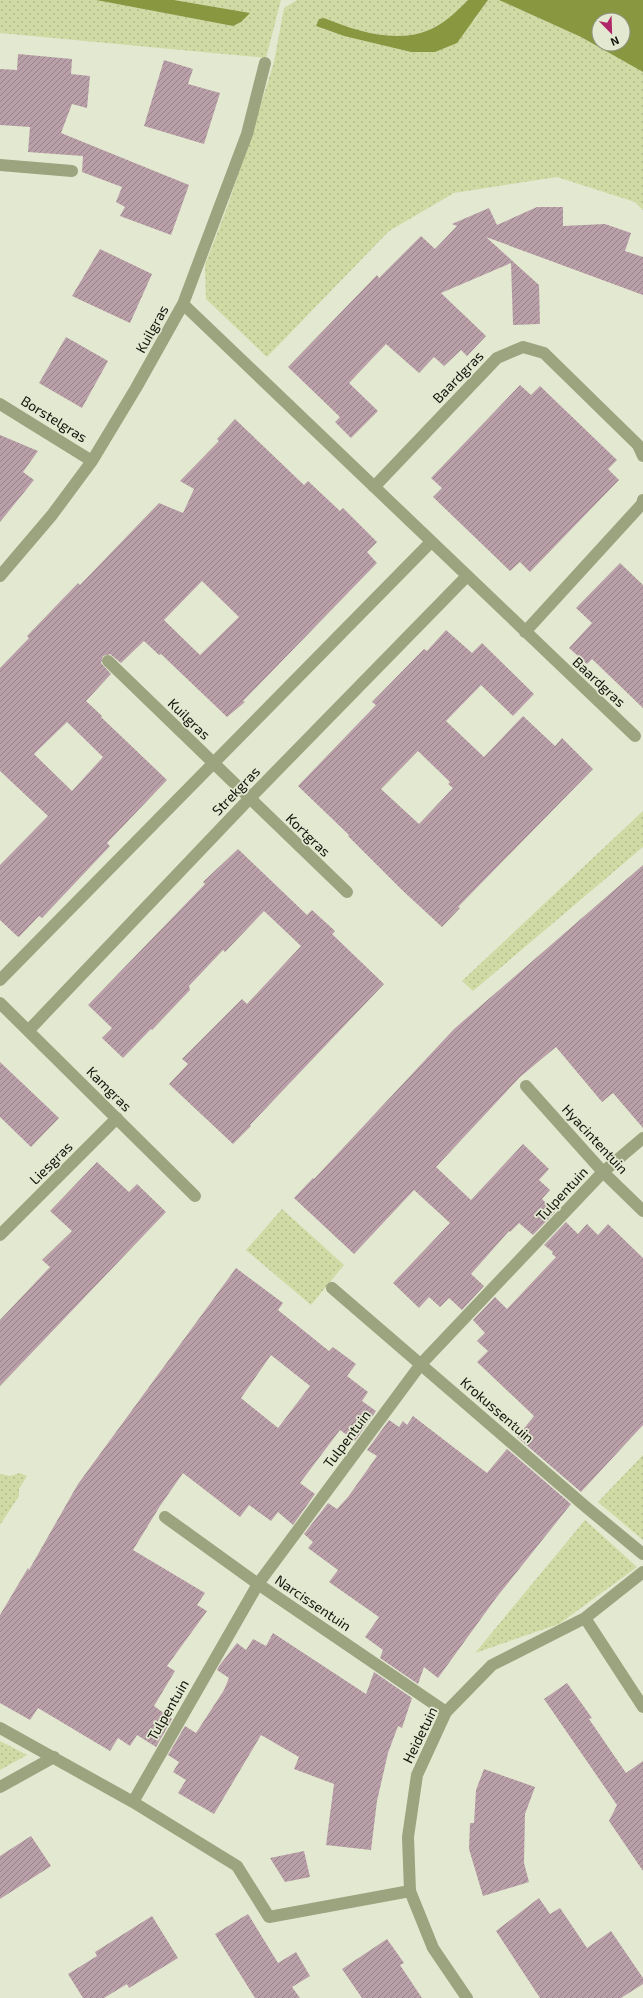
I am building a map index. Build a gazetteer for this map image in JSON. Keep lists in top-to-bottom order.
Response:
{
  "streets": {
    "street": [
      "Kuilgras",
      "Baardgras",
      "Borstelgras",
      "Strekgras",
      "Kortgras",
      "Kamgras",
      "Hyacintentuin",
      "Liesgras",
      "Tulpentuin",
      "Krokussentuin",
      "Narcissentuin",
      "Heidetuin"
    ]
  },
  "crossings": [
    ["Kuilgras", "Baardgras"],
    ["Kuilgras", "Borstelgras"],
    ["Kuilgras", "Strekgras"],
    ["Kuilgras", "Kortgras"],
    ["Baardgras", "Strekgras"],
    ["Strekgras", "Kortgras"],
    ["Strekgras", "Kamgras"],
    ["Kamgras", "Liesgras"],
    ["Hyacintentuin", "Tulpentuin"],
    ["Tulpentuin", "Krokussentuin"],
    ["Tulpentuin", "Narcissentuin"],
    ["Narcissentuin", "Heidetuin"]
  ],
  "north": "bottom right"
}
